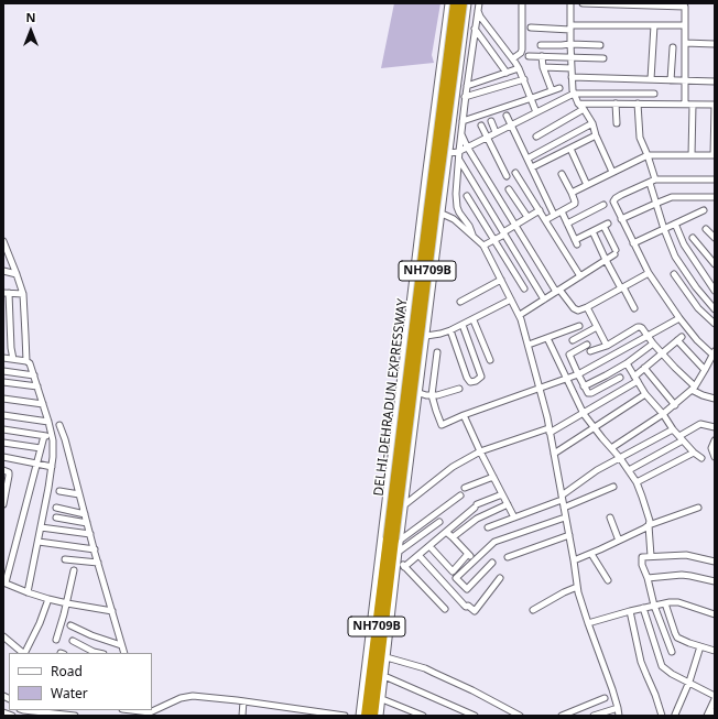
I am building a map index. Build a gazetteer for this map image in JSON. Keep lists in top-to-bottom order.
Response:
{
  "streets": {
    "highway": ["NH709B", "DELHI-DEHRADUN EXPRESSWAY"]
  },
  "legend": ["Road", "Water"],
  "north": "top"
}
